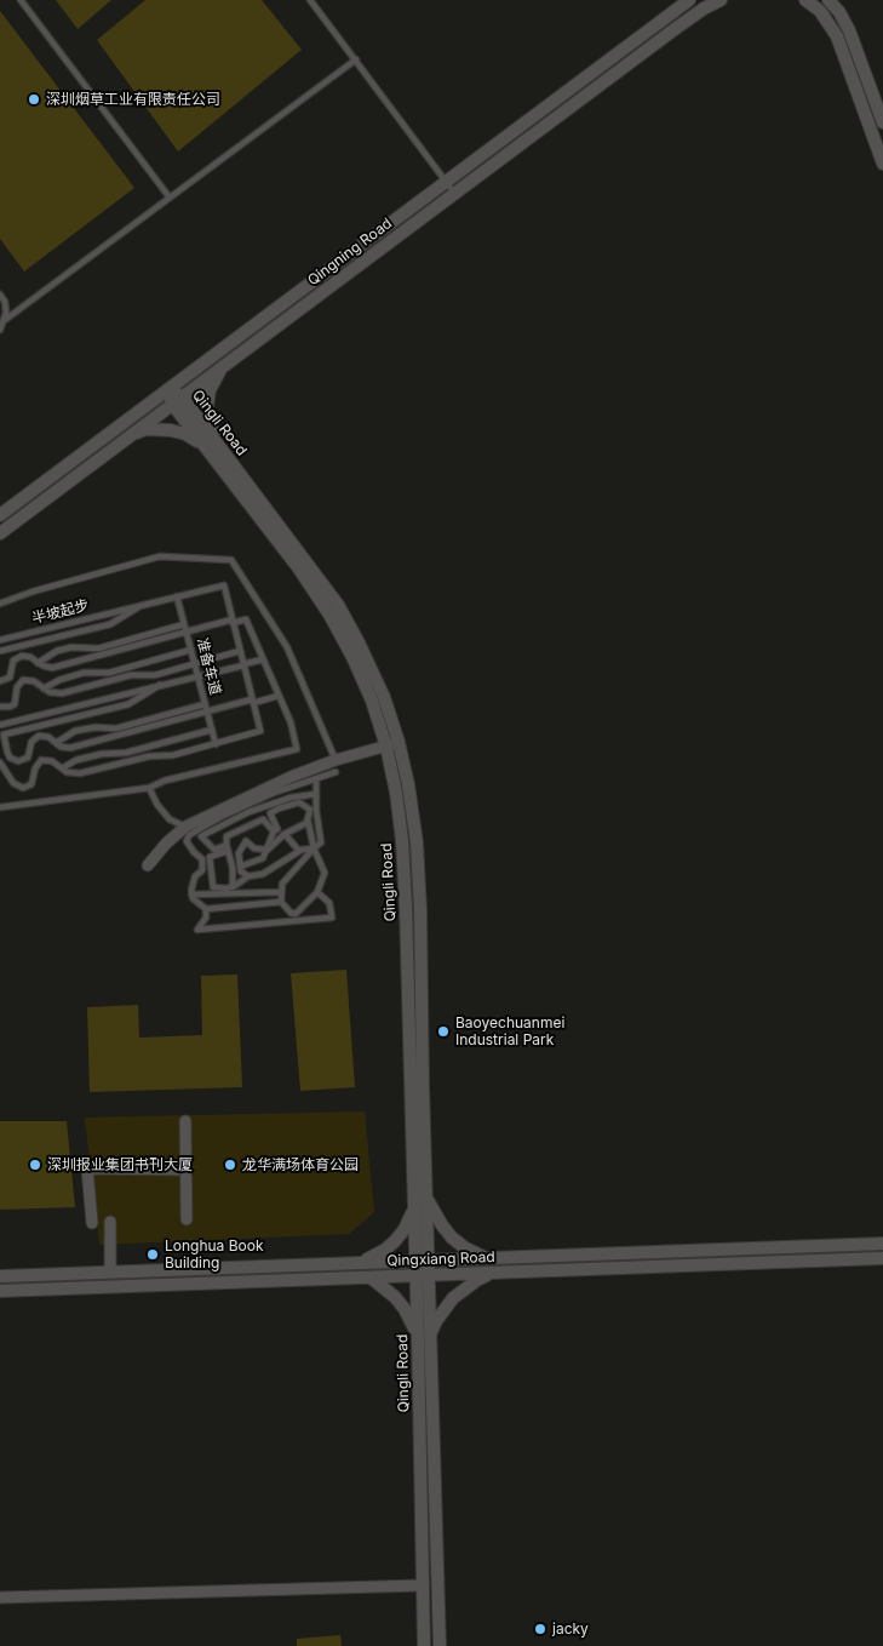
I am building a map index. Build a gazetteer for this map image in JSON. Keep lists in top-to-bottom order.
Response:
{
  "streets": {
    "street": ["Qingning Road", "Qingli Road", "Qingxiang Road"],
    "lane": ["半坡起步", "准备车道"]
  },
  "crossings": [
    ["Qingning Road", "Qingli Road"],
    ["Qingli Road", "Qingxiang Road"],
    ["半坡起步", "准备车道"]
  ],
  "places": [
    "深圳烟草工业有限责任公司",
    "Baoyechuanmei Industrial Park",
    "深圳报业集团书刊大厦",
    "龙华满场体育公园",
    "Longhua Book Building",
    "jacky"
  ]
}
